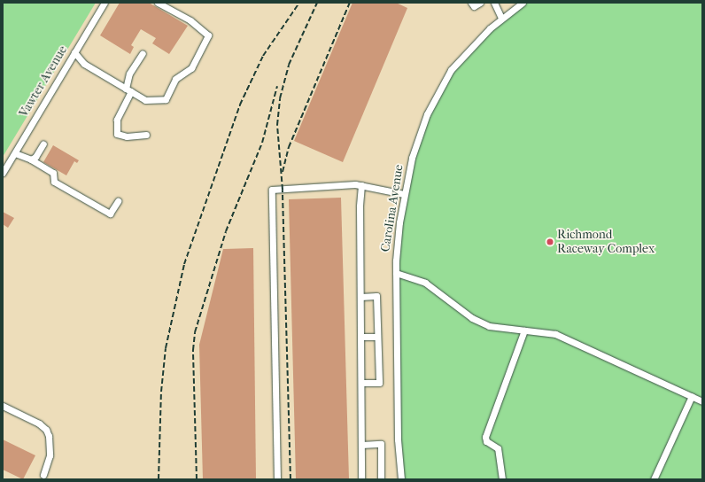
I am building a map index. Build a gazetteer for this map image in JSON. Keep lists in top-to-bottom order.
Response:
{
  "streets": {
    "street": ["Vawter Avenue", "Carolina Avenue"]
  },
  "places": ["Richmond Raceway Complex"]
}
